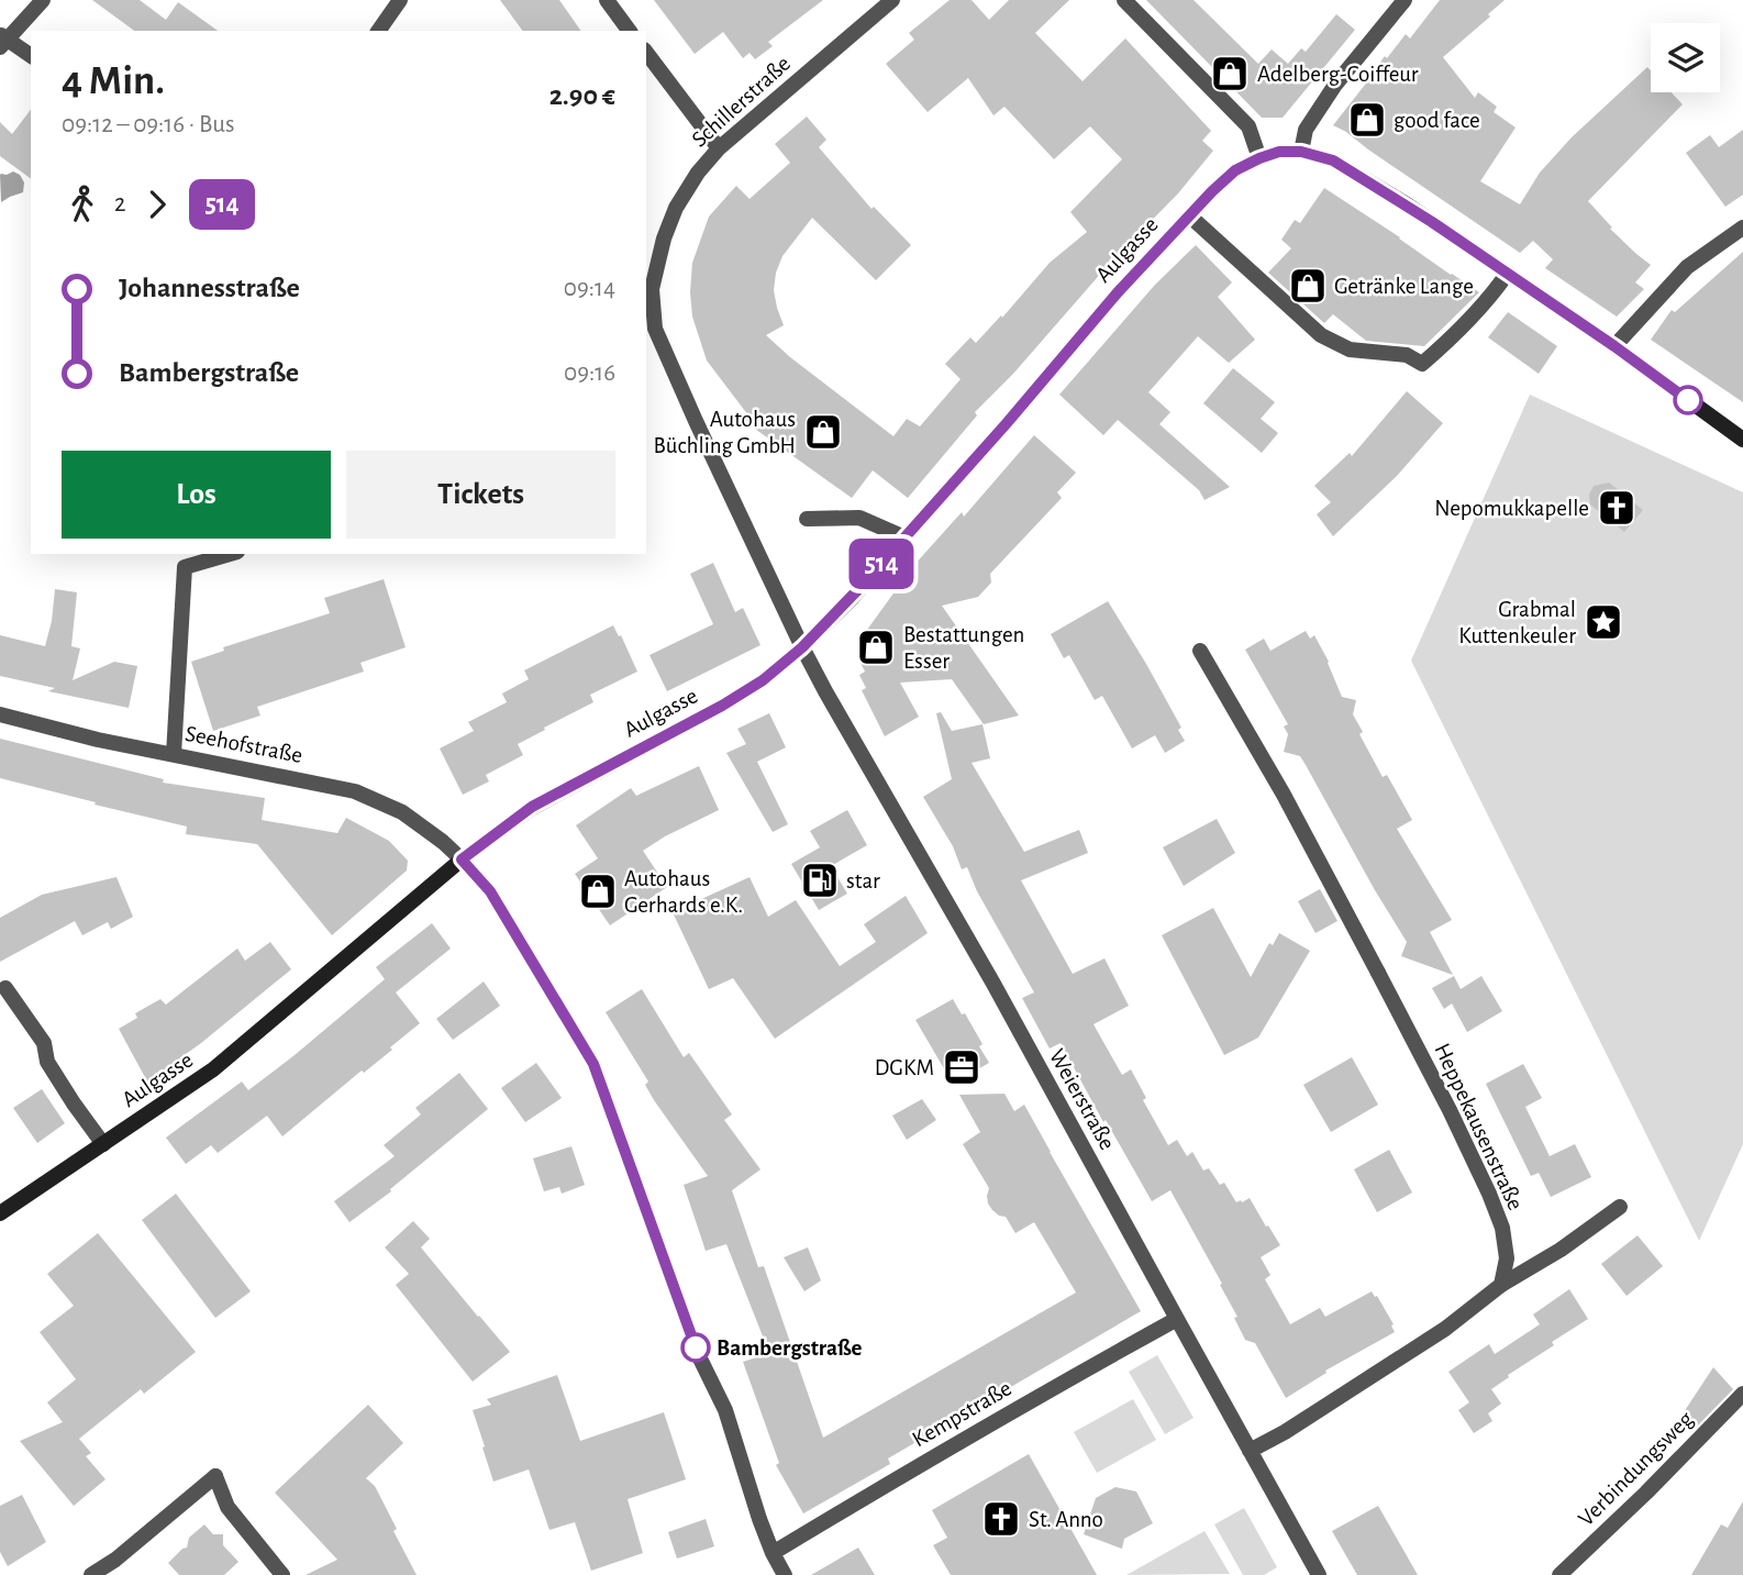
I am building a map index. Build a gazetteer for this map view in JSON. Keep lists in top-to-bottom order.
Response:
{
  "streets": {
    "main road": ["Aulgasse"],
    "street": [
      "Schillerstraße",
      "Seehofstraße",
      "Weierstraße",
      "Heppekausenstraße",
      "Kempstraße",
      "Verbindungsweg"
    ]
  },
  "crossings": [
    ["Schillerstraße", "Aulgasse"],
    ["Schillerstraße", "Weierstraße"],
    ["Aulgasse", "Seehofstraße"],
    ["Aulgasse", "Weierstraße"],
    ["Weierstraße", "Kempstraße"]
  ],
  "places": {
    "shop": [
      "Adelberg-Coiffeur",
      "good face",
      "Getränke Lange",
      "Autohaus Büchling GmbH",
      "Bestattungen Esser",
      "Autohaus Gerhards e.K."
    ],
    "church": ["Nepomukkapelle", "St. Anno"],
    "place": ["Grabmal Kuttenkeuler"],
    "fuel station": ["star"],
    "office": ["DGKM"],
    "other": ["Bambergstraße"]
  },
  "lines": ["bus line 514"],
  "page": {
    "on_map": "514",
    "heading": ["4 Min.", "09:12 – 09:16 · Bus", "2.90 €"],
    "legs": ["2", "514"],
    "list": [
      {
        "name": "Johannesstraße",
        "value": "09:14"
      },
      {
        "name": "Bambergstraße",
        "value": "09:16"
      }
    ],
    "buttons": ["Los", "Tickets"]
  }
}
